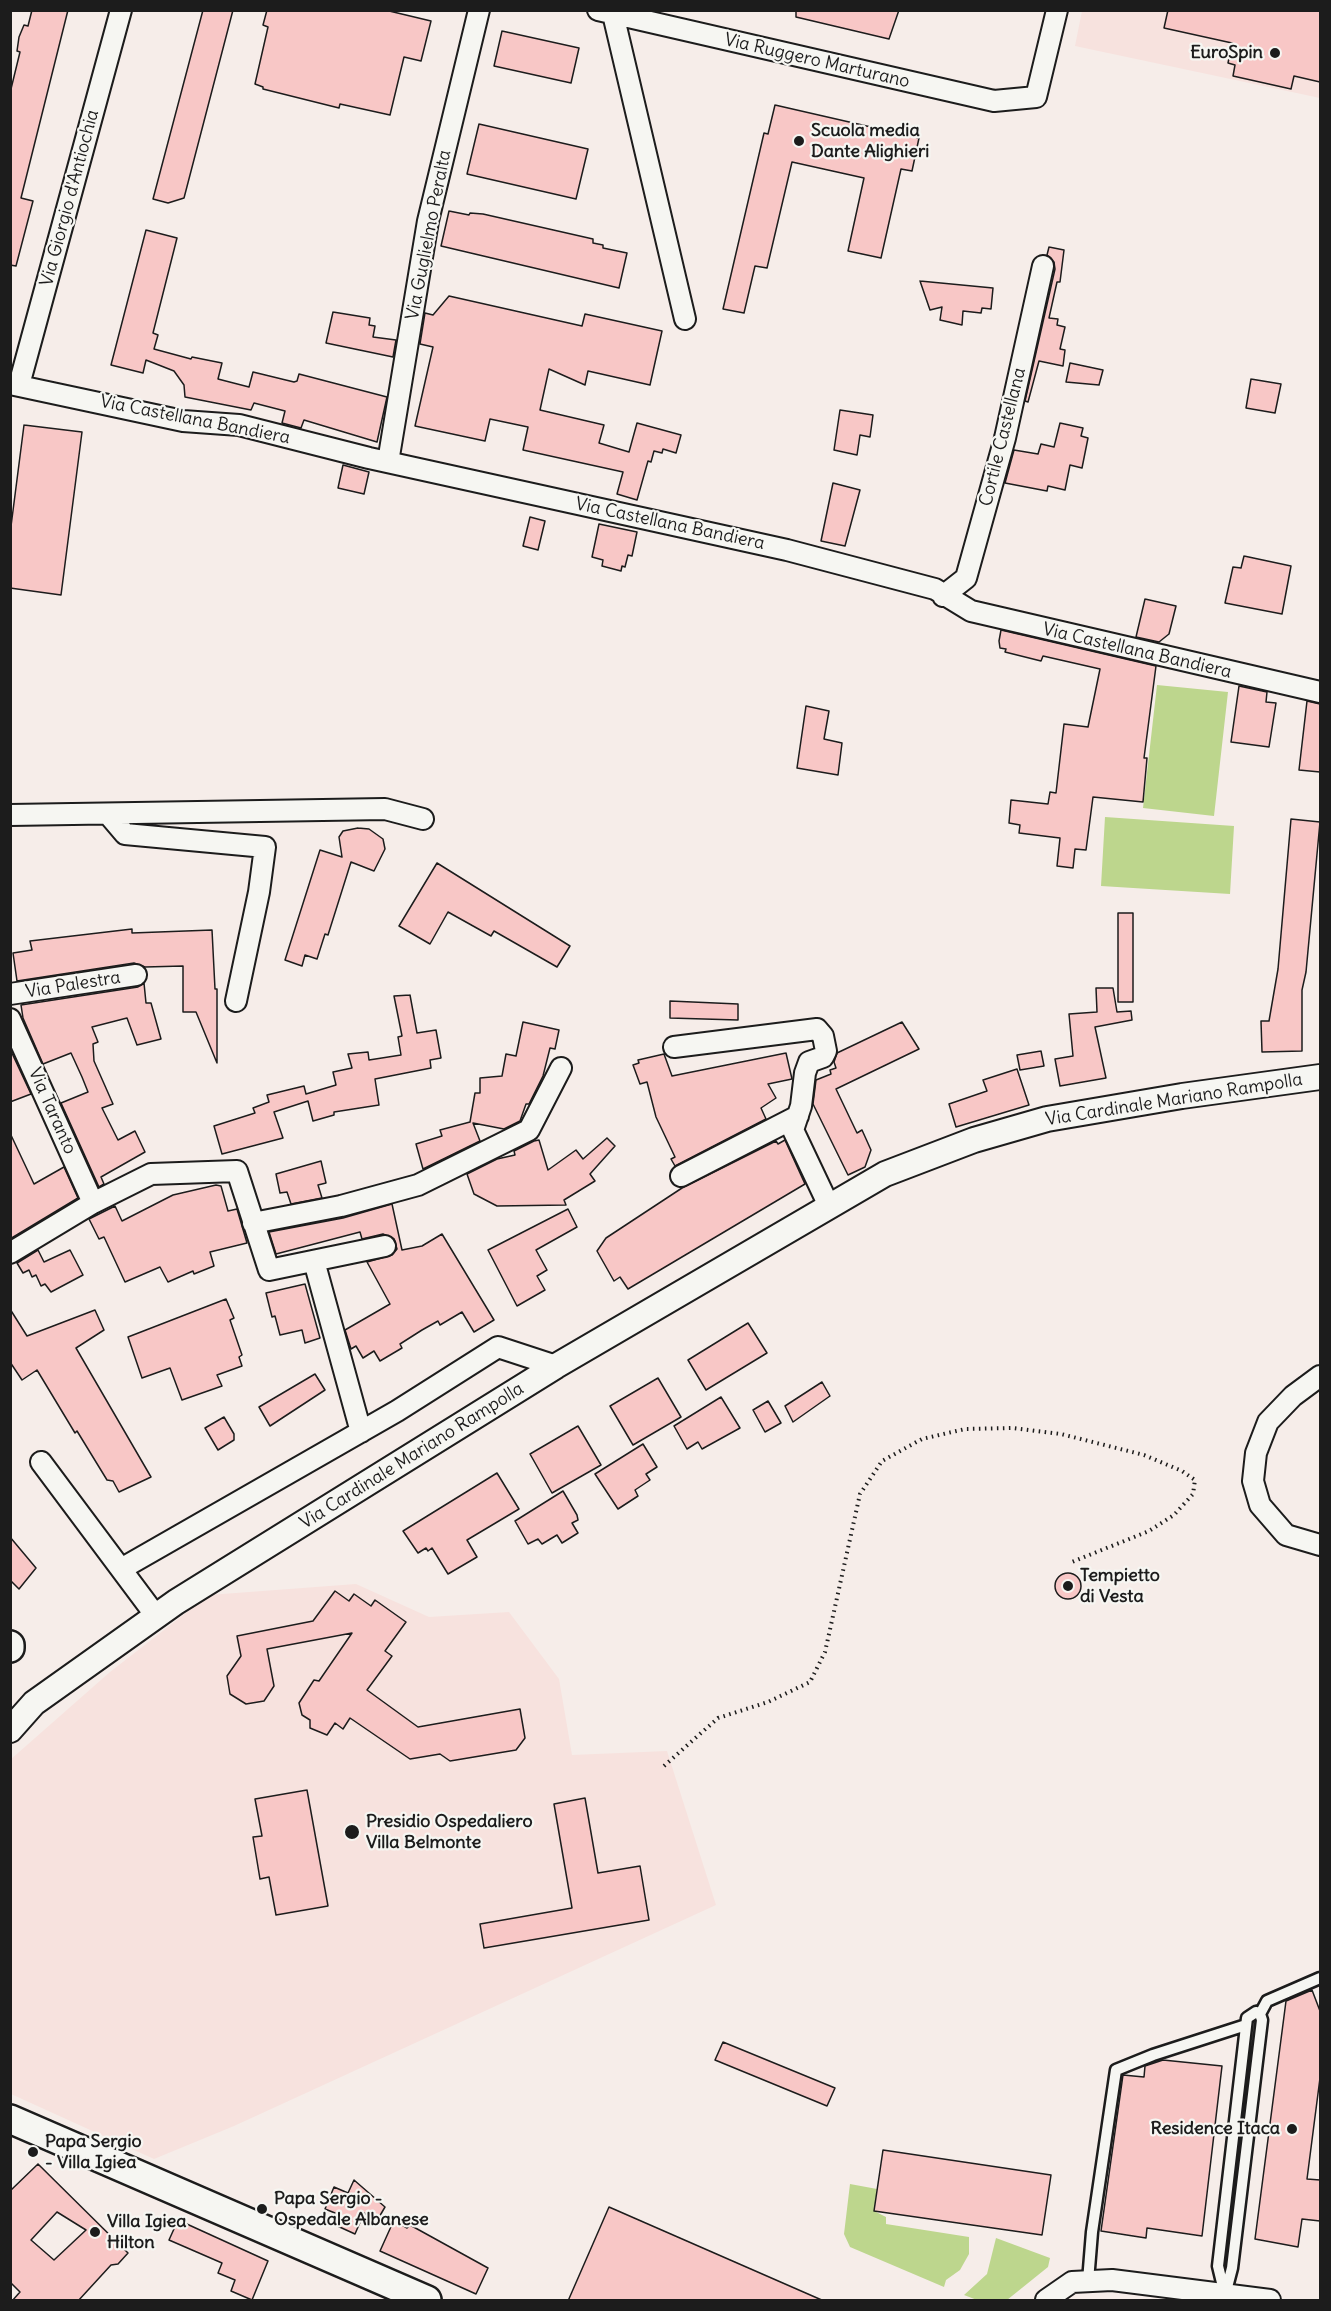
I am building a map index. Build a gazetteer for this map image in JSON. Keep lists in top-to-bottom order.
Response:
{
  "streets": {
    "street": [
      "Via Ruggero Marturano",
      "Via Giorgio d'Antiochia",
      "Via Guglielmo Peralta",
      "Via Castellana Bandiera",
      "Cortile Castellana",
      "Via Palestra",
      "Via Cardinale Mariano Rampolla",
      "Via Taranto"
    ]
  },
  "crossings": [
    ["Via Giorgio d'Antiochia", "Via Castellana Bandiera"],
    ["Via Guglielmo Peralta", "Via Castellana Bandiera"],
    ["Via Castellana Bandiera", "Cortile Castellana"]
  ],
  "places": [
    "EuroSpin",
    "Scuola media Dante Alighieri",
    "Tempietto di Vesta",
    "Presidio Ospedaliero Villa Belmonte",
    "Residence Itaca",
    "Papa Sergio - Villa Igiea",
    "Papa Sergio - Ospedale Albanese",
    "Villa Igiea Hilton"
  ]
}
